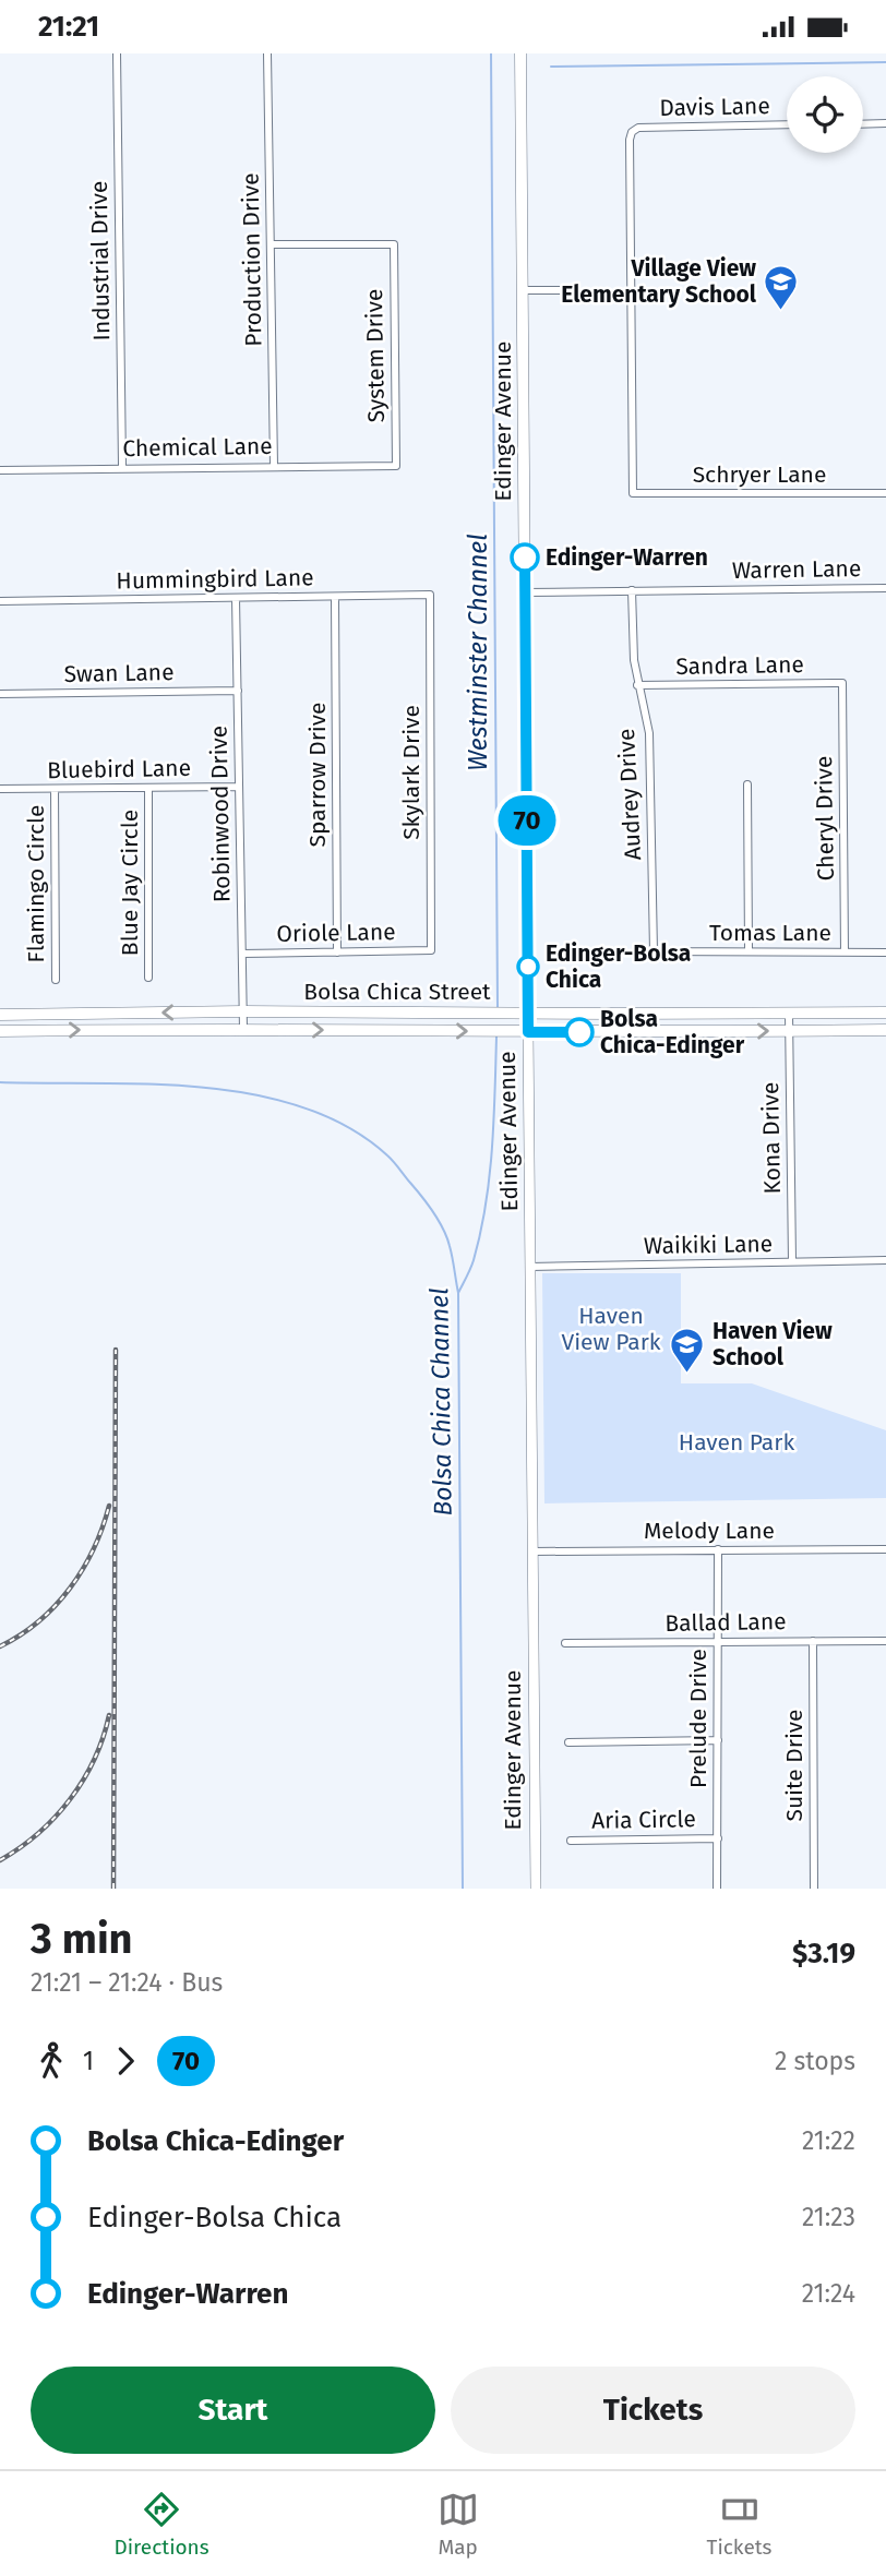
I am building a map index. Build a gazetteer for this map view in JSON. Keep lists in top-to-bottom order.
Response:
{
  "streets": {
    "main road": ["Edinger Avenue", "Bolsa Chica Street"],
    "street": [
      "Davis Lane",
      "Production Drive",
      "Industrial Drive",
      "System Drive",
      "Chemical Lane",
      "Schryer Lane",
      "Warren Lane",
      "Hummingbird Lane",
      "Sandra Lane",
      "Swan Lane",
      "Bluebird Lane",
      "Skylark Drive",
      "Sparrow Drive",
      "Audrey Drive",
      "Robinwood Drive",
      "Cheryl Drive",
      "Blue Jay Circle",
      "Flamingo Circle",
      "Oriole Lane",
      "Tomas Lane",
      "Kona Drive",
      "Waikiki Lane",
      "Melody Lane",
      "Ballad Lane",
      "Prelude Drive",
      "Suite Drive",
      "Aria Circle"
    ]
  },
  "crossings": [
    ["Davis Lane", "Schryer Lane"],
    ["Production Drive", "System Drive"],
    ["Production Drive", "Chemical Lane"],
    ["Industrial Drive", "Chemical Lane"],
    ["System Drive", "Chemical Lane"],
    ["Edinger Avenue", "Warren Lane"],
    ["Edinger Avenue", "Bolsa Chica Street"],
    ["Edinger Avenue", "Waikiki Lane"],
    ["Edinger Avenue", "Melody Lane"],
    ["Warren Lane", "Audrey Drive"],
    ["Hummingbird Lane", "Skylark Drive"],
    ["Hummingbird Lane", "Sparrow Drive"],
    ["Hummingbird Lane", "Robinwood Drive"],
    ["Sandra Lane", "Audrey Drive"],
    ["Sandra Lane", "Cheryl Drive"],
    ["Swan Lane", "Robinwood Drive"],
    ["Bluebird Lane", "Robinwood Drive"],
    ["Bluebird Lane", "Blue Jay Circle"],
    ["Bluebird Lane", "Flamingo Circle"],
    ["Skylark Drive", "Oriole Lane"],
    ["Sparrow Drive", "Oriole Lane"],
    ["Audrey Drive", "Tomas Lane"],
    ["Robinwood Drive", "Oriole Lane"],
    ["Robinwood Drive", "Bolsa Chica Street"],
    ["Cheryl Drive", "Tomas Lane"],
    ["Bolsa Chica Street", "Kona Drive"],
    ["Kona Drive", "Waikiki Lane"],
    ["Melody Lane", "Prelude Drive"],
    ["Ballad Lane", "Prelude Drive"],
    ["Ballad Lane", "Suite Drive"],
    ["Prelude Drive", "Aria Circle"]
  ],
  "water": ["Westminster Channel", "Bolsa Chica Channel"],
  "parks": ["Haven View Park", "Haven Park"],
  "places": {
    "school or university": ["Village View Elementary School", "Haven View School"],
    "other": ["Edinger-Warren", "Edinger-Bolsa Chica", "Bolsa Chica-Edinger"]
  },
  "lines": ["bus line 70"],
  "page": {
    "status": "21:21",
    "on_map": "70",
    "heading": ["3 min", "21:21 – 21:24 · Bus", "$3.19"],
    "legs": ["1", "70", "2 stops"],
    "list": [
      {
        "name": "Bolsa Chica-Edinger",
        "value": "21:22"
      },
      {
        "name": "Edinger-Bolsa Chica",
        "value": "21:23"
      },
      {
        "name": "Edinger-Warren",
        "value": "21:24"
      }
    ],
    "buttons": ["Start", "Tickets"],
    "tabs": ["Directions", "Map", "Tickets"]
  }
}
